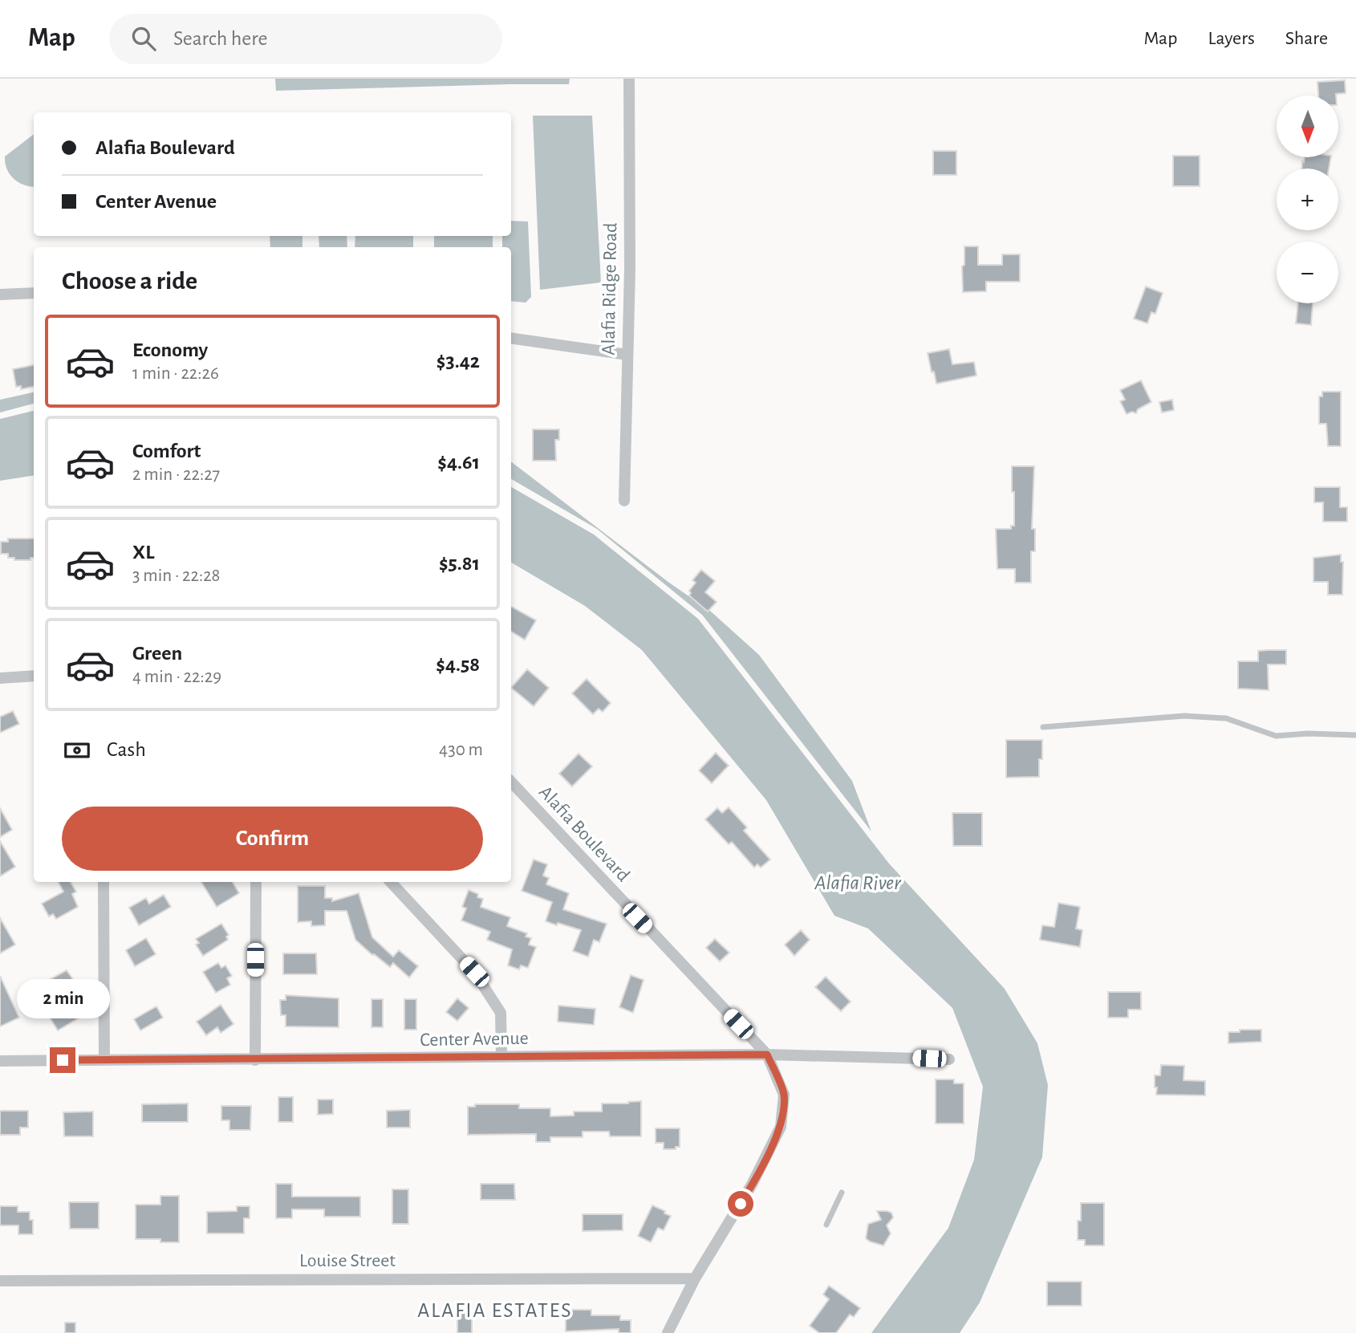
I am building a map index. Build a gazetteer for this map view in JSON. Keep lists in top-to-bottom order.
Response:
{
  "streets": {
    "street": [
      "Alafia Ridge Road",
      "Alafia Boulevard",
      "Center Avenue",
      "Louise Street"
    ]
  },
  "crossings": [
    ["Alafia Boulevard", "Center Avenue"],
    ["Alafia Boulevard", "Louise Street"]
  ],
  "districts": ["ALAFIA ESTATES"],
  "water": ["Alafia River"],
  "north": "bottom",
  "page": {
    "header": "Map",
    "search": "Search here",
    "nav": ["Map", "Layers", "Share"],
    "map_buttons": ["+", "−"],
    "banner": ["Alafia Boulevard", "Center Avenue"],
    "heading": "Choose a ride",
    "list": [
      {
        "name": "Economy",
        "note": "1 min · 22:26",
        "value": "$3.42"
      },
      {
        "name": "Comfort",
        "note": "2 min · 22:27",
        "value": "$4.61"
      },
      {
        "name": "XL",
        "note": "3 min · 22:28",
        "value": "$5.81"
      },
      {
        "name": "Green",
        "note": "4 min · 22:29",
        "value": "$4.58"
      }
    ],
    "pay": ["Cash", "430 m"],
    "buttons": "Confirm",
    "bubble": "2 min"
  }
}
